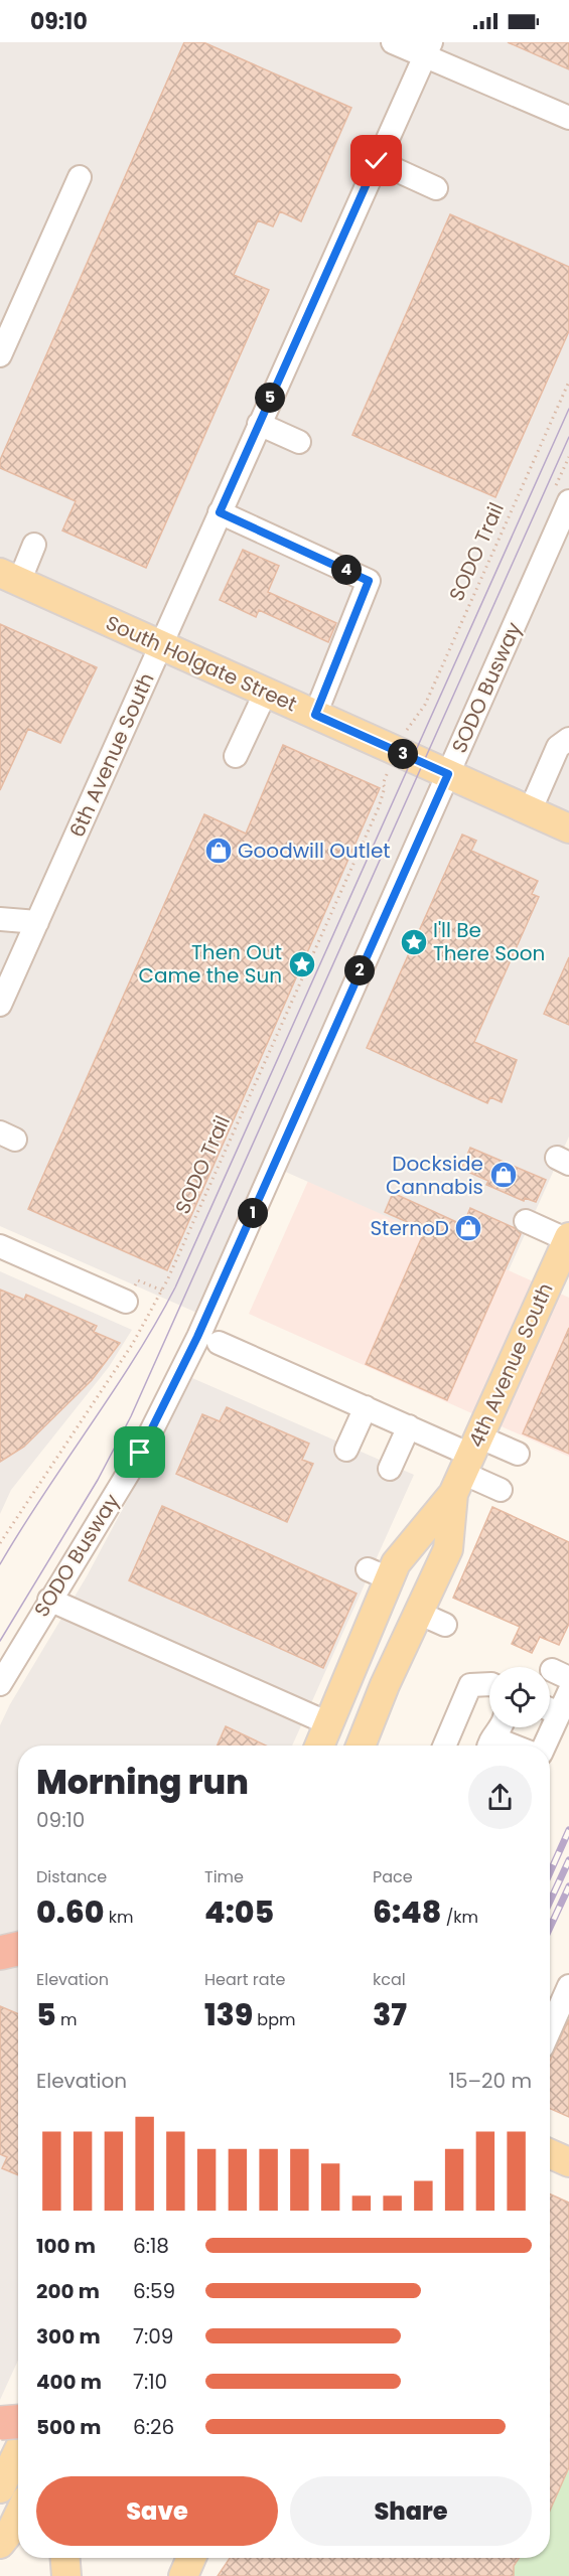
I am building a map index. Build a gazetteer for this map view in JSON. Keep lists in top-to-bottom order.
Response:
{
  "streets": {
    "main road": ["South Holgate Street", "4th Avenue South"],
    "street": ["SODO Busway", "6th Avenue South"],
    "path": ["SODO Trail"]
  },
  "crossings": [
    ["South Holgate Street", "SODO Busway"],
    ["South Holgate Street", "6th Avenue South"]
  ],
  "places": {
    "shop": ["Goodwill Outlet", "Dockside Cannabis", "SternoD"],
    "place": ["I'll Be There Soon", "Then Out Came the Sun"]
  },
  "page": {
    "status": "09:10",
    "pins": [
      "5",
      "4",
      "3",
      "2",
      "1"
    ],
    "heading": ["Morning run", "09:10"],
    "stats": [
      ["Distance", "0.60 km"],
      ["Time", "4:05"],
      ["Pace", "6:48 /km"],
      ["Elevation", "5 m"],
      ["Heart rate", "139 bpm"],
      ["kcal", "37"]
    ],
    "chart": ["Elevation", "15–20 m"],
    "list": [
      {
        "name": "100 m",
        "note": "6:18"
      },
      {
        "name": "200 m",
        "note": "6:59"
      },
      {
        "name": "300 m",
        "note": "7:09"
      },
      {
        "name": "400 m",
        "note": "7:10"
      },
      {
        "name": "500 m",
        "note": "6:26"
      }
    ],
    "buttons": ["Save", "Share"]
  }
}
